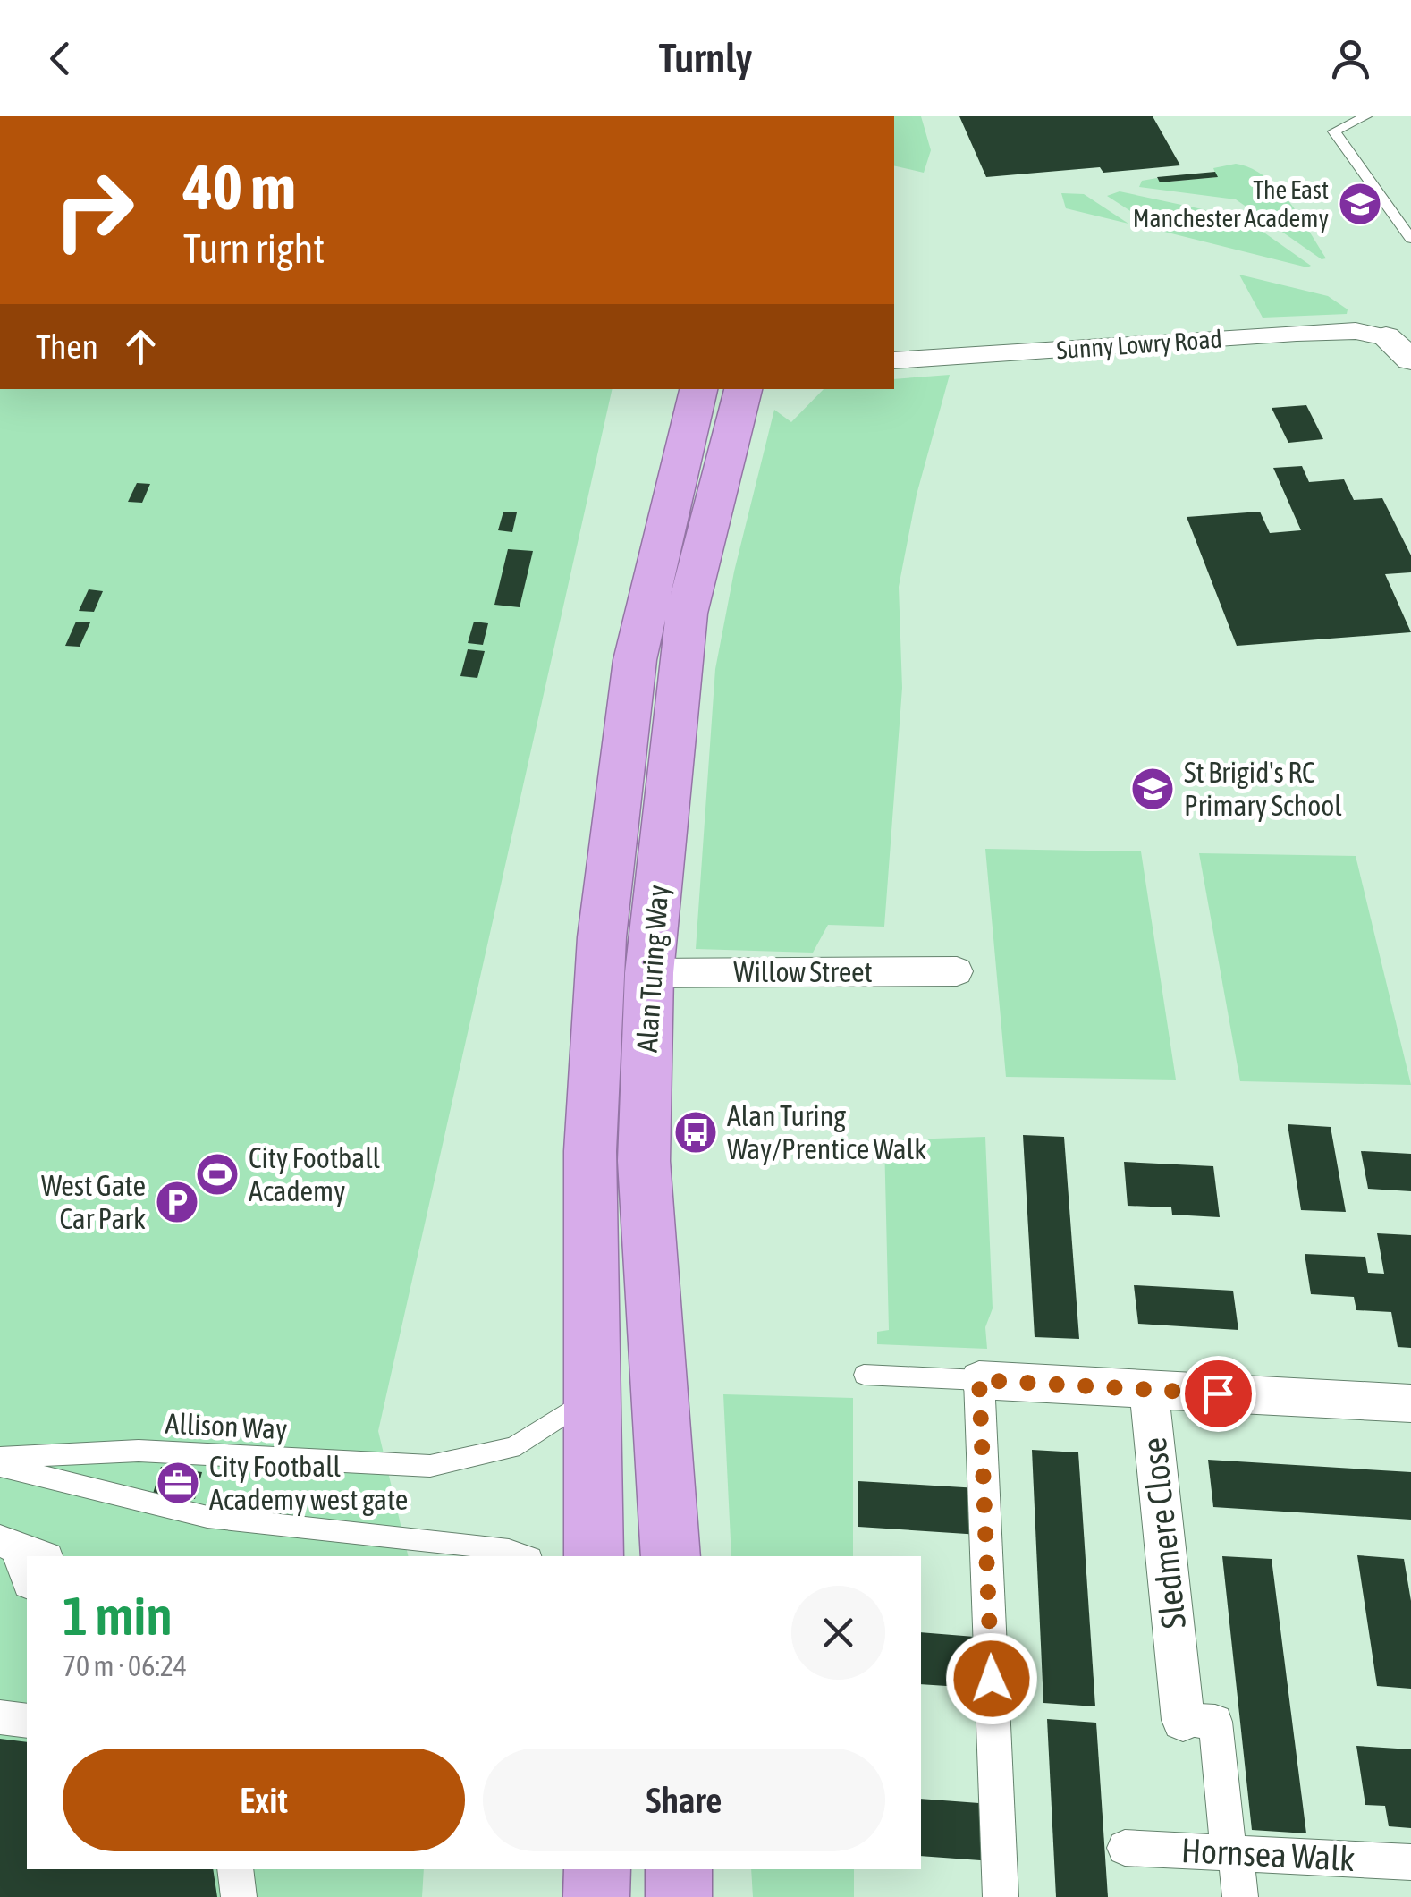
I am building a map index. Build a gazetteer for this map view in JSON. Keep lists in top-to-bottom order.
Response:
{
  "streets": {
    "highway": ["Alan Turing Way"],
    "street": [
      "Sunny Lowry Road",
      "Willow Street",
      "Sledmere Close",
      "Hornsea Walk"
    ],
    "lane": ["Allison Way"]
  },
  "crossings": [
    ["Alan Turing Way", "Willow Street"],
    ["Alan Turing Way", "Allison Way"],
    ["Sledmere Close", "Hornsea Walk"]
  ],
  "places": {
    "school or university": ["The East Manchester Academy", "St Brigid's RC Primary School"],
    "bus stop": ["Alan Turing Way/Prentice Walk"],
    "sports": ["City Football Academy"],
    "parking": ["West Gate Car Park"],
    "office": ["City Football Academy west gate"]
  },
  "page": {
    "header": "Turnly",
    "turn": ["40 m", "Turn right"],
    "then": "Then",
    "heading": ["1 min", "70 m · 06:24"],
    "buttons": ["Exit", "Share"]
  }
}
